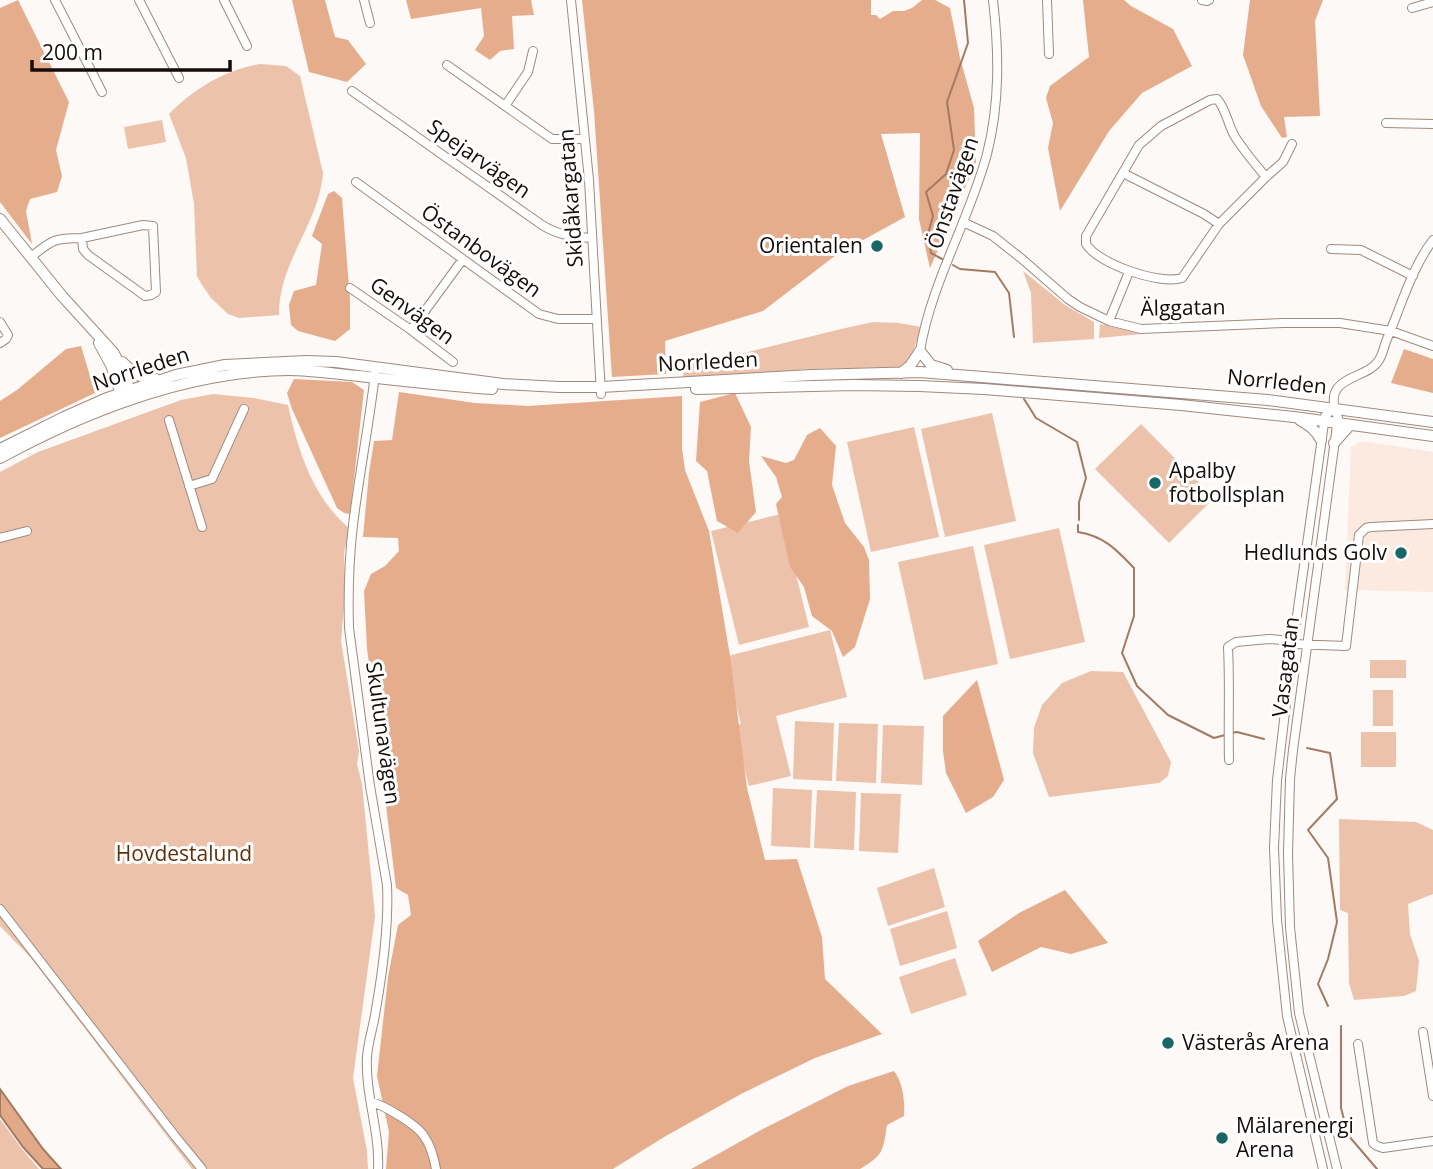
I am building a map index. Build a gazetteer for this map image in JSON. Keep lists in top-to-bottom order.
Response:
{
  "streets": {
    "main road": ["Norrleden"],
    "street": [
      "Spejarvägen",
      "Önstavägen",
      "Skidåkargatan",
      "Östanbovägen",
      "Älggatan",
      "Genvägen",
      "Vasagatan",
      "Skultunavägen"
    ]
  },
  "crossings": [
    ["Spejarvägen", "Skidåkargatan"],
    ["Önstavägen", "Älggatan"],
    ["Skidåkargatan", "Östanbovägen"],
    ["Skidåkargatan", "Norrleden"],
    ["Norrleden", "Vasagatan"],
    ["Norrleden", "Skultunavägen"]
  ],
  "parks": ["Hovdestalund"],
  "places": [
    "Orientalen",
    "Apalby fotbollsplan",
    "Hedlunds Golv",
    "Västerås Arena",
    "Mälarenergi Arena"
  ],
  "scale_bar": "200 m"
}
